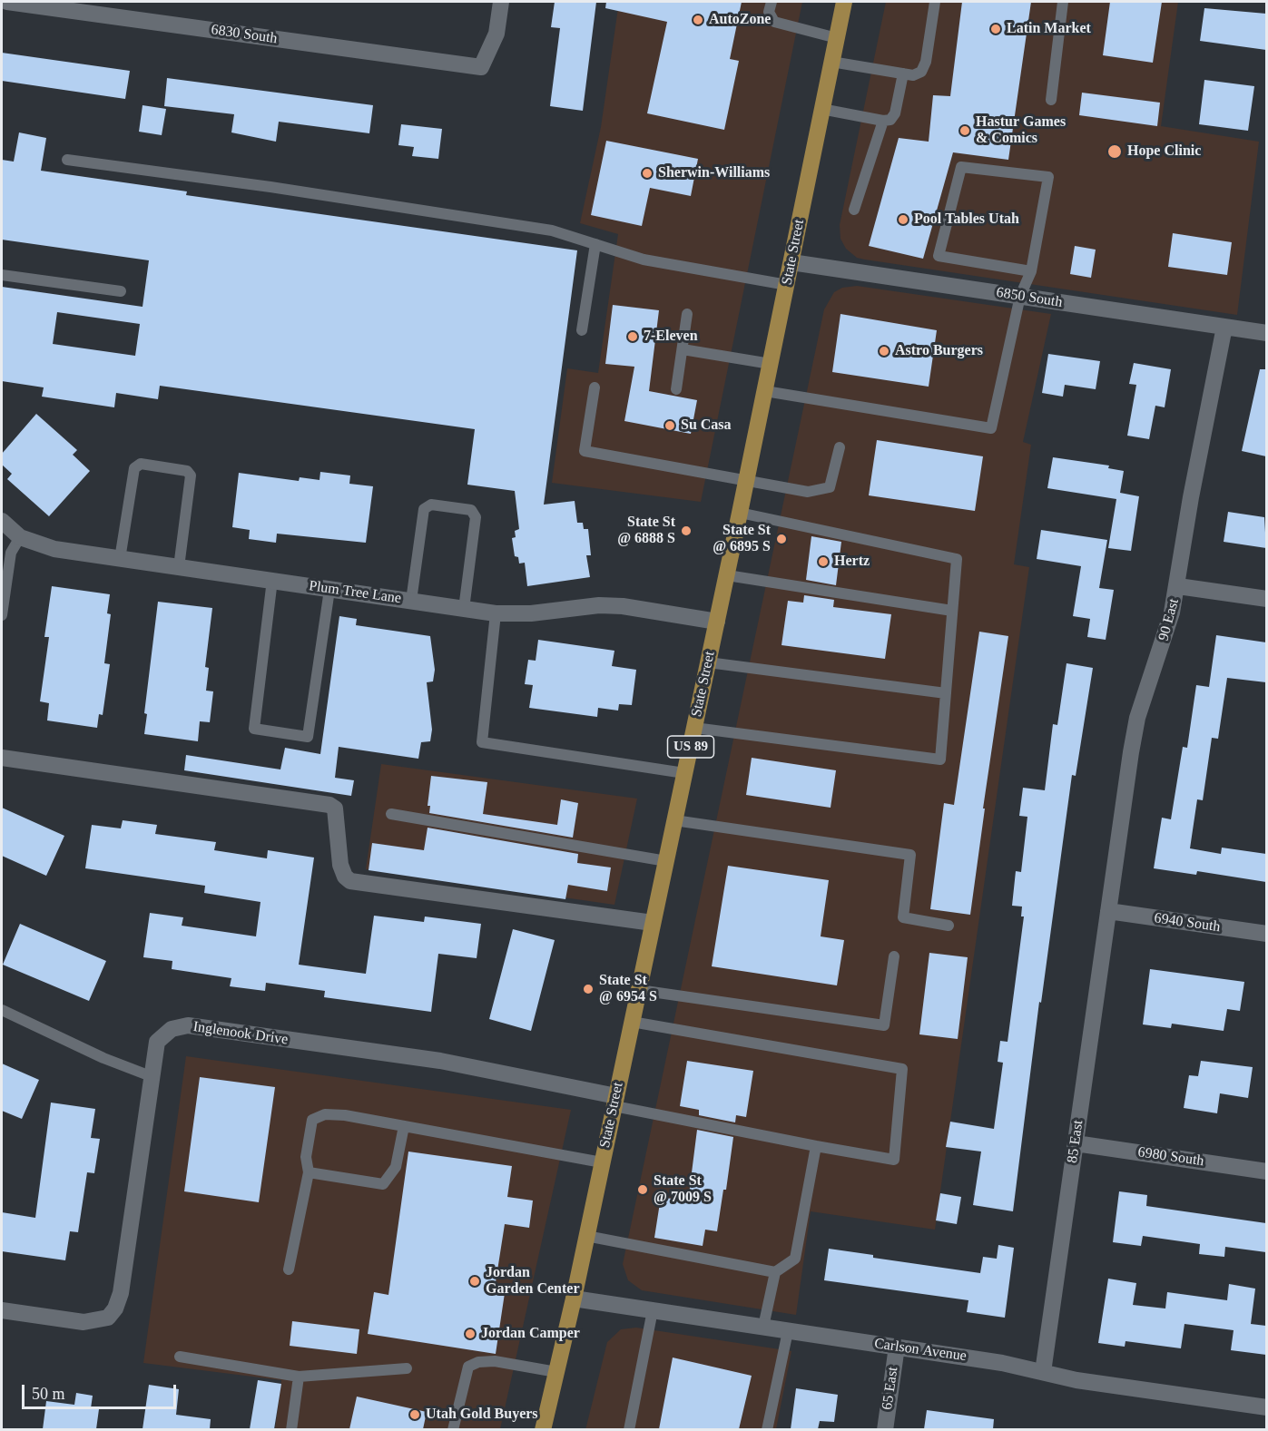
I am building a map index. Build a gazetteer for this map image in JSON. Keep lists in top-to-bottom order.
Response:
{
  "streets": {
    "main road": ["State Street", "US 89"],
    "street": [
      "6830 South",
      "6850 South",
      "Plum Tree Lane",
      "90 East",
      "6940 South",
      "Inglenook Drive",
      "85 East",
      "6980 South",
      "Carlson Avenue",
      "65 East"
    ]
  },
  "crossings": [
    ["State Street", "6850 South"],
    ["State Street", "Plum Tree Lane"],
    ["State Street", "Inglenook Drive"],
    ["State Street", "Carlson Avenue"],
    ["6850 South", "90 East"],
    ["90 East", "6940 South"],
    ["90 East", "85 East"],
    ["6940 South", "85 East"],
    ["85 East", "6980 South"],
    ["85 East", "Carlson Avenue"],
    ["Carlson Avenue", "65 East"]
  ],
  "places": [
    "AutoZone",
    "Latin Market",
    "Hastur Games & Comics",
    "Hope Clinic",
    "Sherwin-Williams",
    "Pool Tables Utah",
    "7-Eleven",
    "Astro Burgers",
    "Su Casa",
    "State St @ 6888 S",
    "State St @ 6895 S",
    "Hertz",
    "State St @ 6954 S",
    "State St @ 7009 S",
    "Jordan Garden Center",
    "Jordan Camper",
    "Utah Gold Buyers"
  ],
  "scale_bar": "50 m"
}
